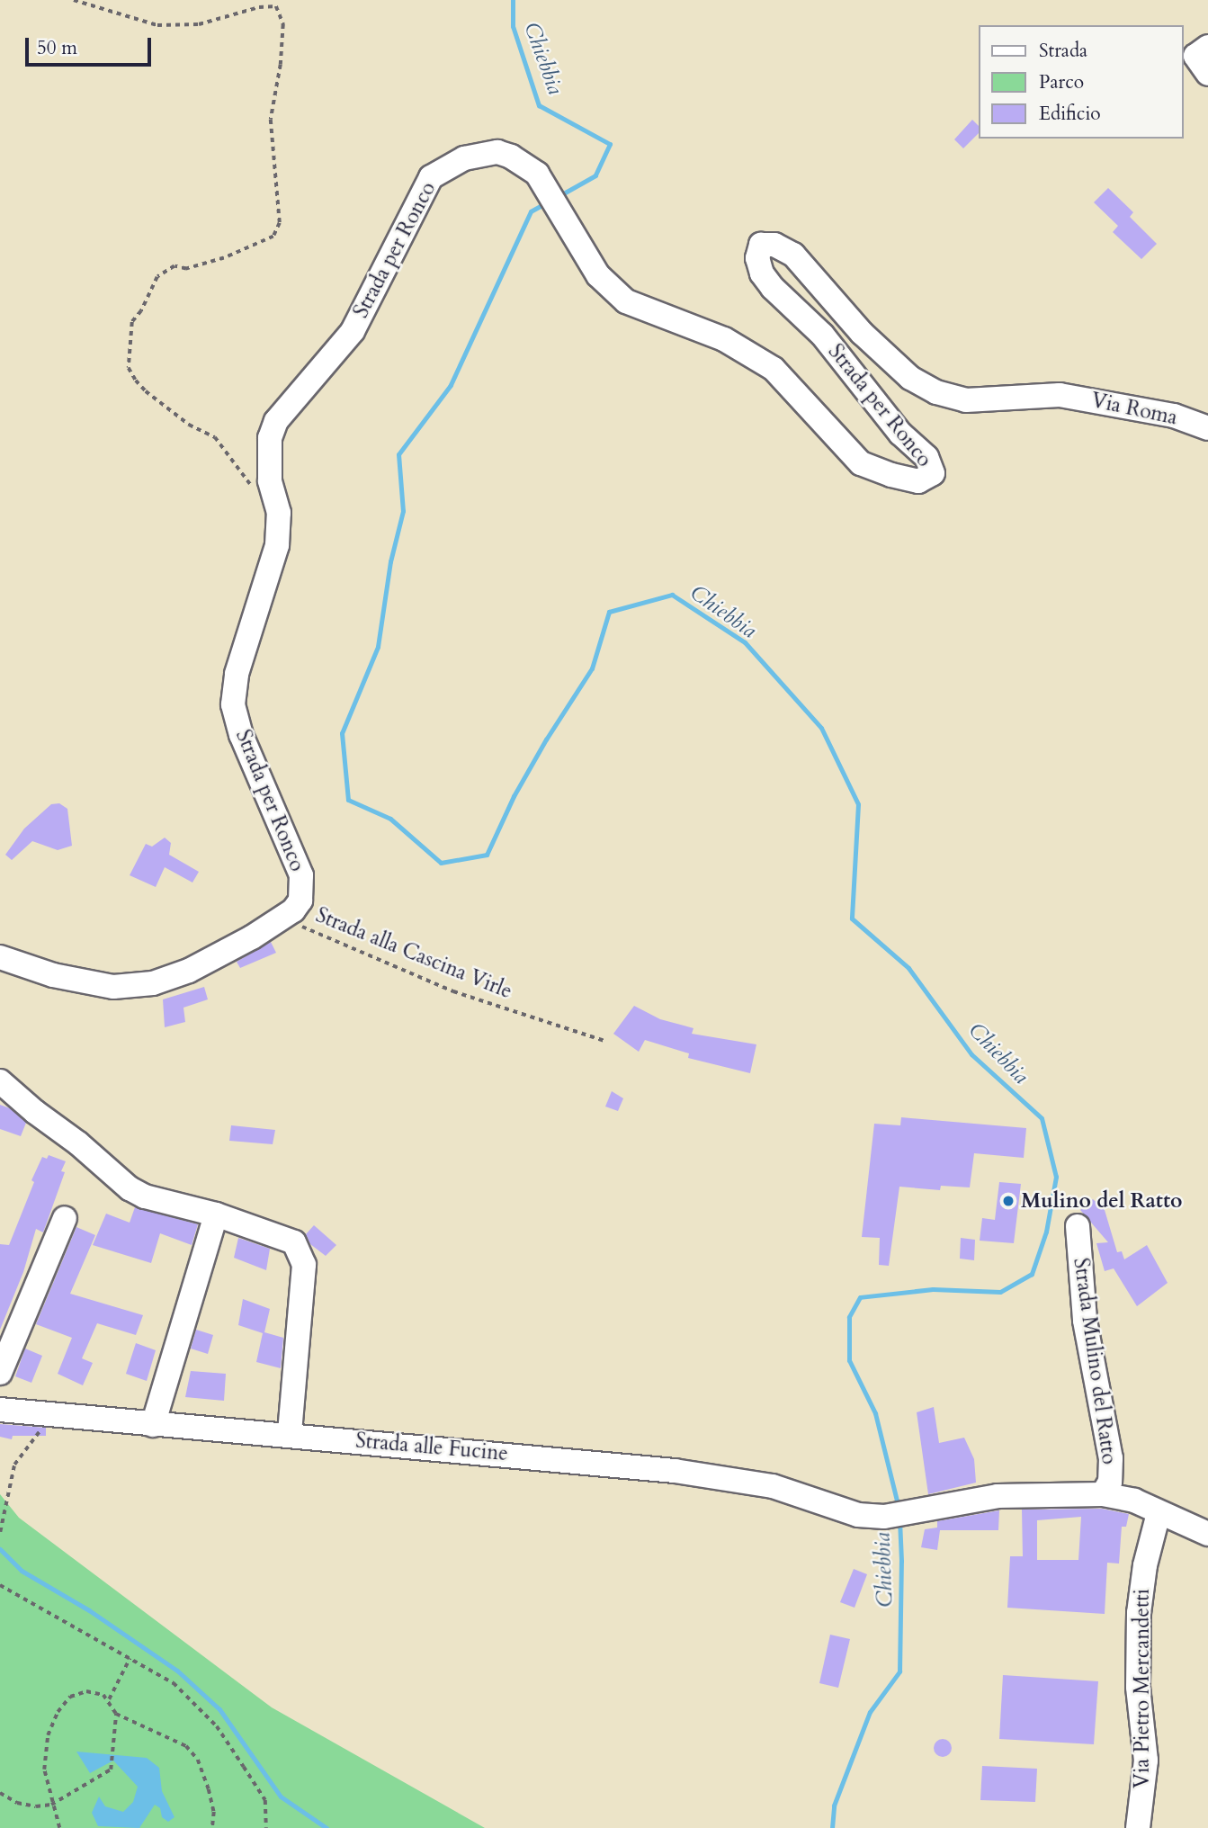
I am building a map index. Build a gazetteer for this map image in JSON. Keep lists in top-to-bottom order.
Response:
{
  "streets": {
    "street": [
      "Strada per Ronco",
      "Via Roma",
      "Strada Mulino del Ratto",
      "Strada alle Fucine",
      "Via Pietro Mercandetti"
    ],
    "path": ["Strada alla Cascina Virle"]
  },
  "crossings": [
    ["Strada per Ronco", "Via Roma"],
    ["Strada per Ronco", "Strada alla Cascina Virle"],
    ["Strada Mulino del Ratto", "Strada alle Fucine"],
    ["Strada alle Fucine", "Via Pietro Mercandetti"]
  ],
  "water": ["Chiebbia"],
  "places": ["Mulino del Ratto"],
  "legend": ["Strada", "Parco", "Edificio"],
  "scale_bar": "50 m"
}
